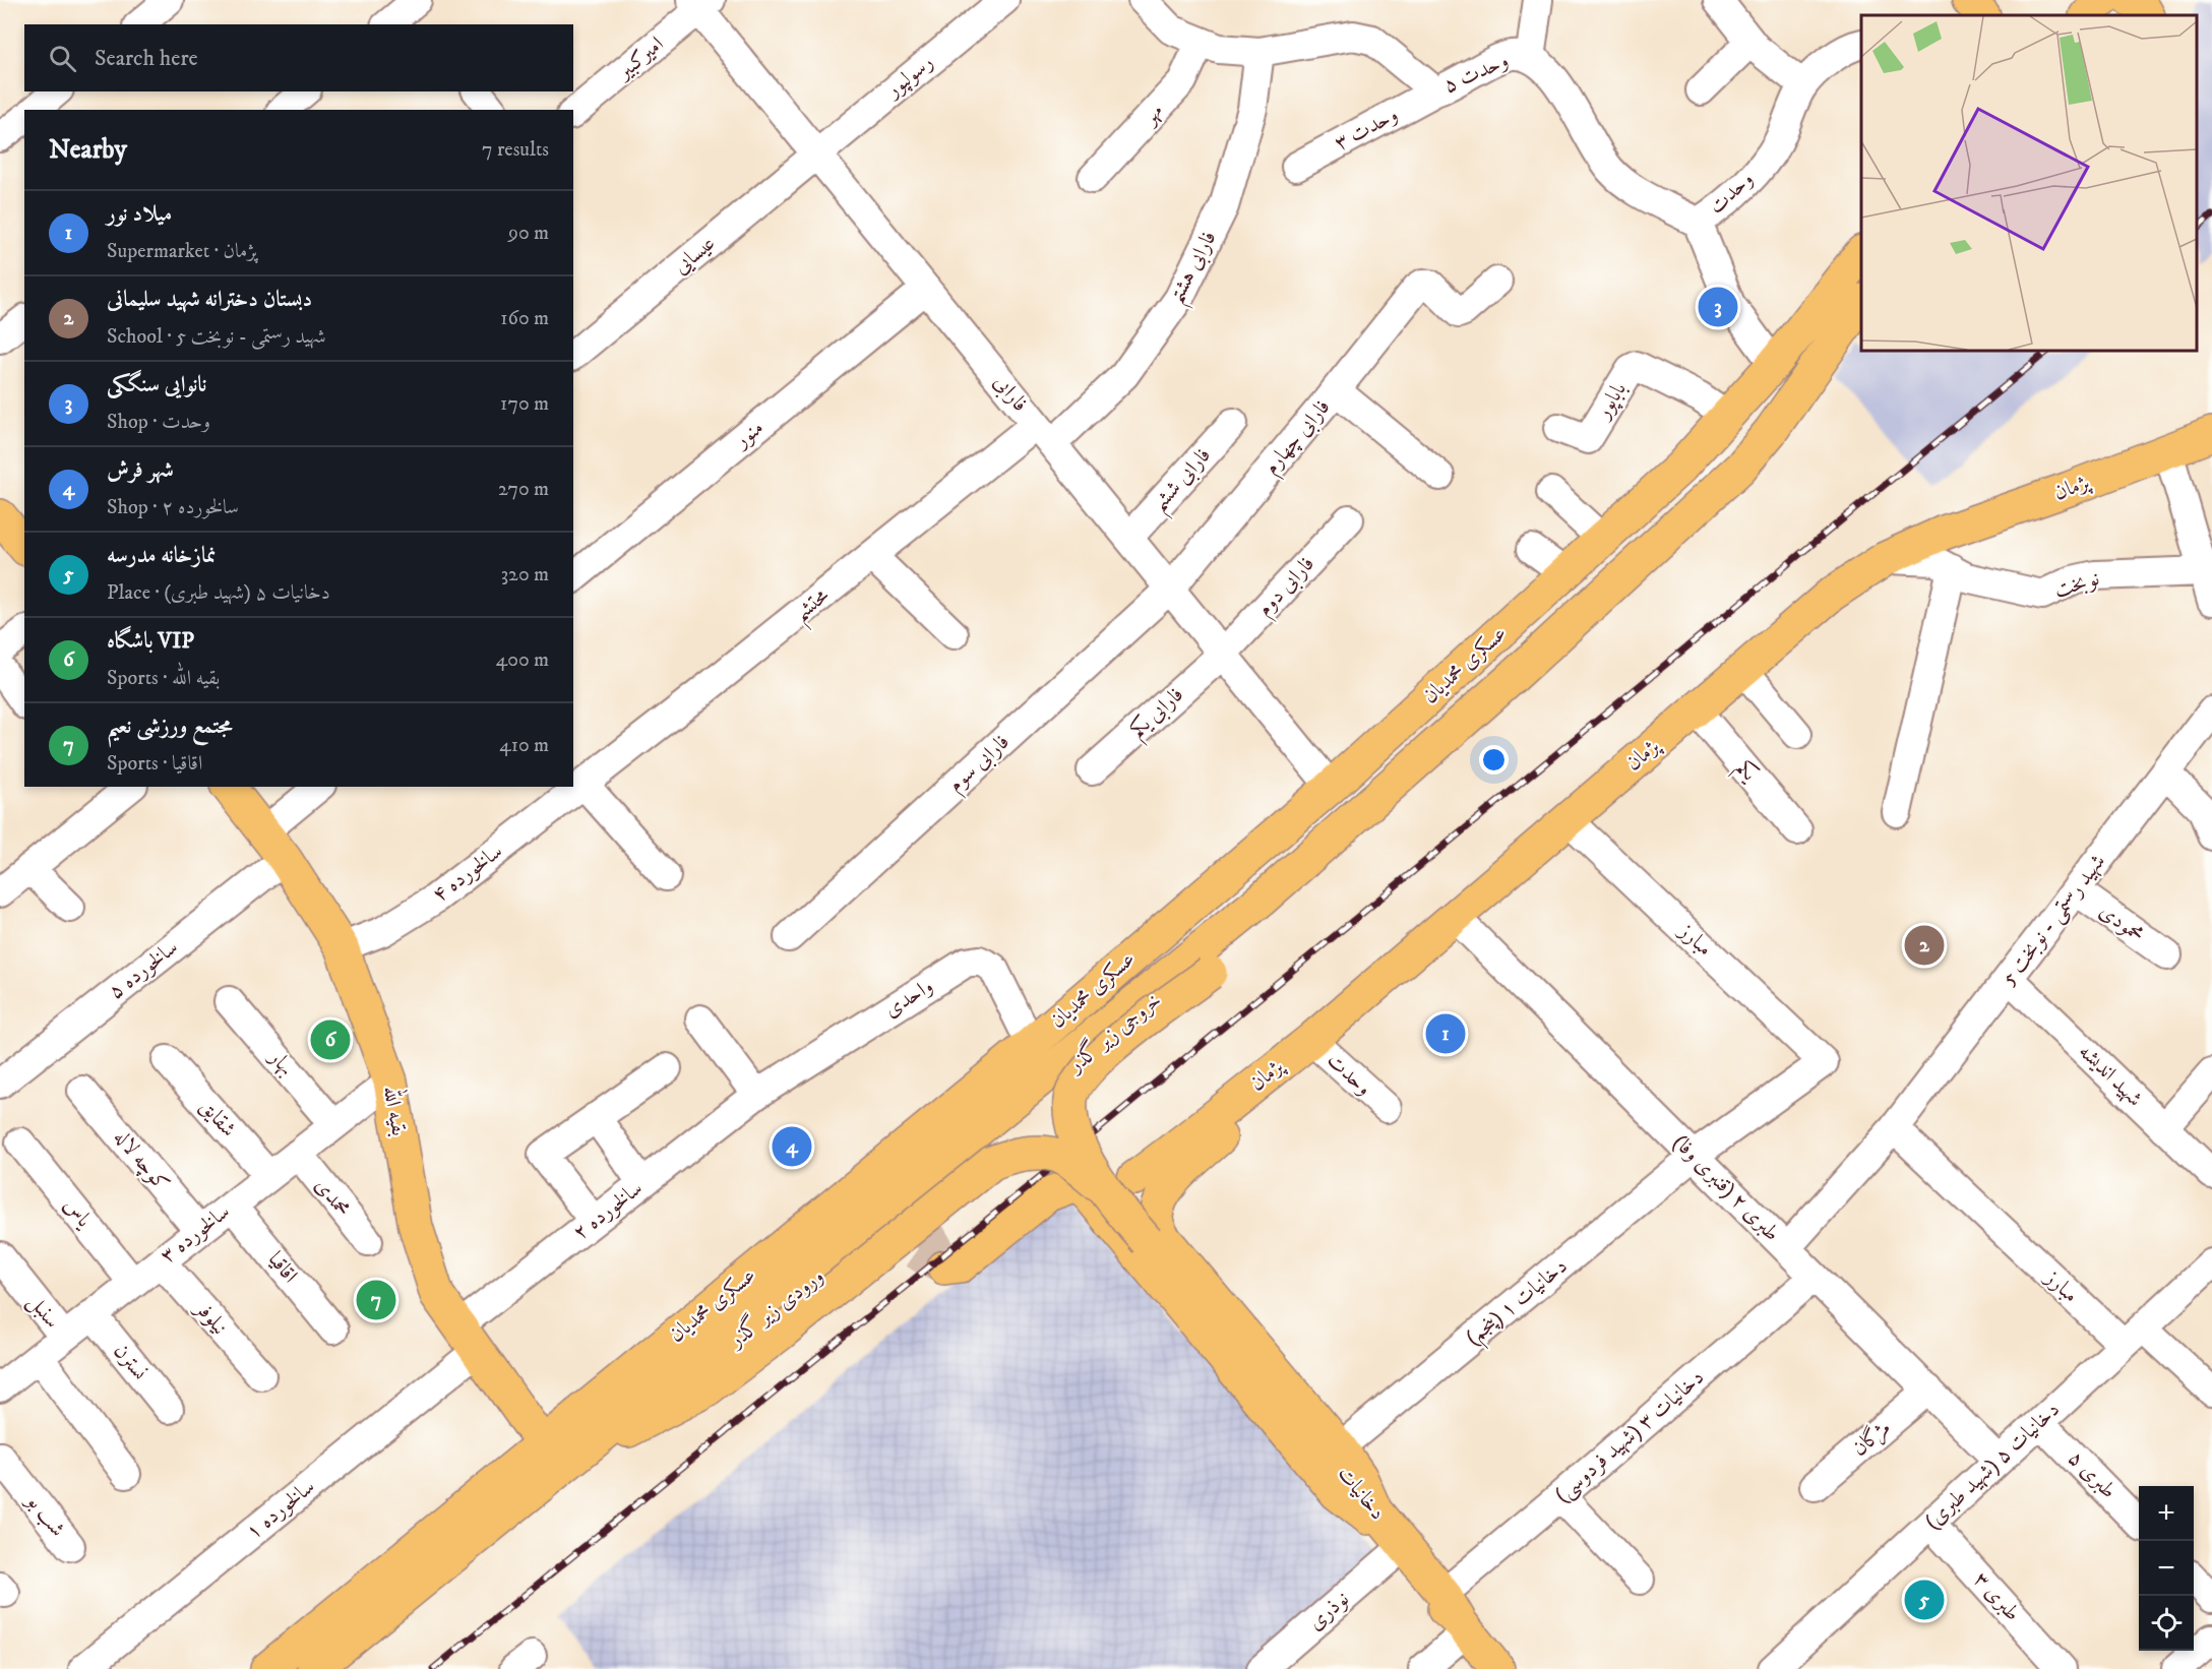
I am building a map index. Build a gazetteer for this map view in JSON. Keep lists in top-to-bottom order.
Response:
{
  "streets": {
    "main road": [
      "پژمان",
      "عسکری محمدیان",
      "خروجی زیر گذر",
      "بقیه الله",
      "ورودی زیر گذر",
      "دخانیات"
    ],
    "street": [
      "امیرکبیر",
      "وحدت ۵",
      "رسولپور",
      "مهر",
      "وحدت ۳",
      "وحدت",
      "عیسایی",
      "فارابی هشتم",
      "فارابی",
      "باباپور",
      "منور",
      "فارابی چهارم",
      "فارابی ششم",
      "نوبخت",
      "فارابی دوم",
      "محتشم",
      "فارابی یکم",
      "فارابی سوم",
      "یکم",
      "سالخورده ۴",
      "شهید رستمی - نوبخت 5",
      "محمودی",
      "مبارز",
      "سالخورده ۵",
      "واحدی",
      "بهار",
      "شهید اندیشه",
      "شقایق",
      "کوچه لاله",
      "طبری ۲ (قنبری وفا)",
      "محمدی",
      "سالخورده ۲",
      "یاس",
      "سالخورده ۳",
      "اقاقیا",
      "دخانیات ۱ (پنجم)",
      "سنبل",
      "نیلوفر",
      "نسترن",
      "دخانیات ۳ (شهید فردوسی)",
      "مژگان",
      "دخانیات ۵ (شهید طبری)",
      "طبری ۵",
      "سالخورده ۱",
      "شب بو",
      "طبری ۳",
      "نوذری"
    ]
  },
  "crossings": [
    ["امیرکبیر", "فارابی"],
    ["وحدت ۵", "مهر"],
    ["وحدت ۵", "وحدت ۳"],
    ["وحدت ۵", "وحدت"],
    ["وحدت ۵", "فارابی هشتم"],
    ["رسولپور", "عیسایی"],
    ["رسولپور", "فارابی"],
    ["وحدت", "پژمان"],
    ["وحدت", "عسکری محمدیان"],
    ["عیسایی", "فارابی"],
    ["فارابی هشتم", "فارابی"],
    ["فارابی هشتم", "محتشم"],
    ["فارابی", "منور"],
    ["فارابی", "فارابی چهارم"],
    ["فارابی", "فارابی ششم"],
    ["فارابی", "فارابی دوم"],
    ["فارابی", "محتشم"],
    ["فارابی", "عسکری محمدیان"],
    ["فارابی", "فارابی یکم"],
    ["فارابی", "فارابی سوم"],
    ["باباپور", "عسکری محمدیان"],
    ["فارابی چهارم", "فارابی سوم"],
    ["پژمان", "نوبخت"],
    ["پژمان", "یکم"],
    ["پژمان", "مبارز"],
    ["پژمان", "طبری ۲ (قنبری وفا)"],
    ["فارابی دوم", "فارابی یکم"],
    ["محتشم", "سالخورده ۴"],
    ["عسکری محمدیان", "واحدی"],
    ["عسکری محمدیان", "خروجی زیر گذر"],
    ["عسکری محمدیان", "بقیه الله"],
    ["عسکری محمدیان", "ورودی زیر گذر"],
    ["سالخورده ۴", "بقیه الله"],
    ["شهید رستمی - نوبخت 5", "محمودی"],
    ["شهید رستمی - نوبخت 5", "مبارز"],
    ["شهید رستمی - نوبخت 5", "شهید اندیشه"],
    ["شهید رستمی - نوبخت 5", "طبری ۲ (قنبری وفا)"],
    ["مبارز", "دخانیات ۱ (پنجم)"],
    ["مبارز", "دخانیات ۵ (شهید طبری)"],
    ["سالخورده ۵", "بقیه الله"],
    ["واحدی", "سالخورده ۲"],
    ["بهار", "سالخورده ۳"],
    ["بقیه الله", "سالخورده ۲"],
    ["بقیه الله", "سالخورده ۳"],
    ["بقیه الله", "سالخورده ۱"],
    ["شقایق", "سالخورده ۳"],
    ["کوچه لاله", "سالخورده ۳"],
    ["طبری ۲ (قنبری وفا)", "دخانیات ۱ (پنجم)"],
    ["طبری ۲ (قنبری وفا)", "دخانیات ۳ (شهید فردوسی)"],
    ["طبری ۲ (قنبری وفا)", "مژگان"],
    ["طبری ۲ (قنبری وفا)", "دخانیات ۵ (شهید طبری)"],
    ["محمدی", "سالخورده ۳"],
    ["سالخورده ۲", "سالخورده ۱"],
    ["یاس", "سالخورده ۳"],
    ["سالخورده ۳", "اقاقیا"],
    ["سالخورده ۳", "سنبل"],
    ["سالخورده ۳", "نیلوفر"],
    ["سالخورده ۳", "نسترن"],
    ["دخانیات ۳ (شهید فردوسی)", "دخانیات"],
    ["دخانیات ۵ (شهید طبری)", "طبری ۵"],
    ["دخانیات ۵ (شهید طبری)", "طبری ۳"],
    ["دخانیات", "نوذری"]
  ],
  "page": {
    "search": "Search here",
    "heading": ["Nearby", "7 results"],
    "list": [
      {
        "mark": "1",
        "name": "میلاد نور",
        "note": "Supermarket · پژمان",
        "value": "90 m"
      },
      {
        "mark": "2",
        "name": "دبستان دخترانه شهید سلیمانی",
        "note": "School · شهید رستمی - نوبخت 5",
        "value": "160 m"
      },
      {
        "mark": "3",
        "name": "نانوایی سنگکی",
        "note": "Shop · وحدت",
        "value": "170 m"
      },
      {
        "mark": "4",
        "name": "شهر فرش",
        "note": "Shop · سالخورده ۲",
        "value": "270 m"
      },
      {
        "mark": "5",
        "name": "نمازخانه مدرسه",
        "note": "Place · دخانیات ۵ (شهید طبری)",
        "value": "320 m"
      },
      {
        "mark": "6",
        "name": "باشگاه VIP",
        "note": "Sports · بقیه الله",
        "value": "400 m"
      },
      {
        "mark": "7",
        "name": "مجتمع ورزشی نعیم",
        "note": "Sports · اقاقیا",
        "value": "410 m"
      }
    ],
    "pins": [
      "3",
      "2",
      "1",
      "6",
      "4",
      "7",
      "5"
    ],
    "map_buttons": ["+", "−"]
  }
}
